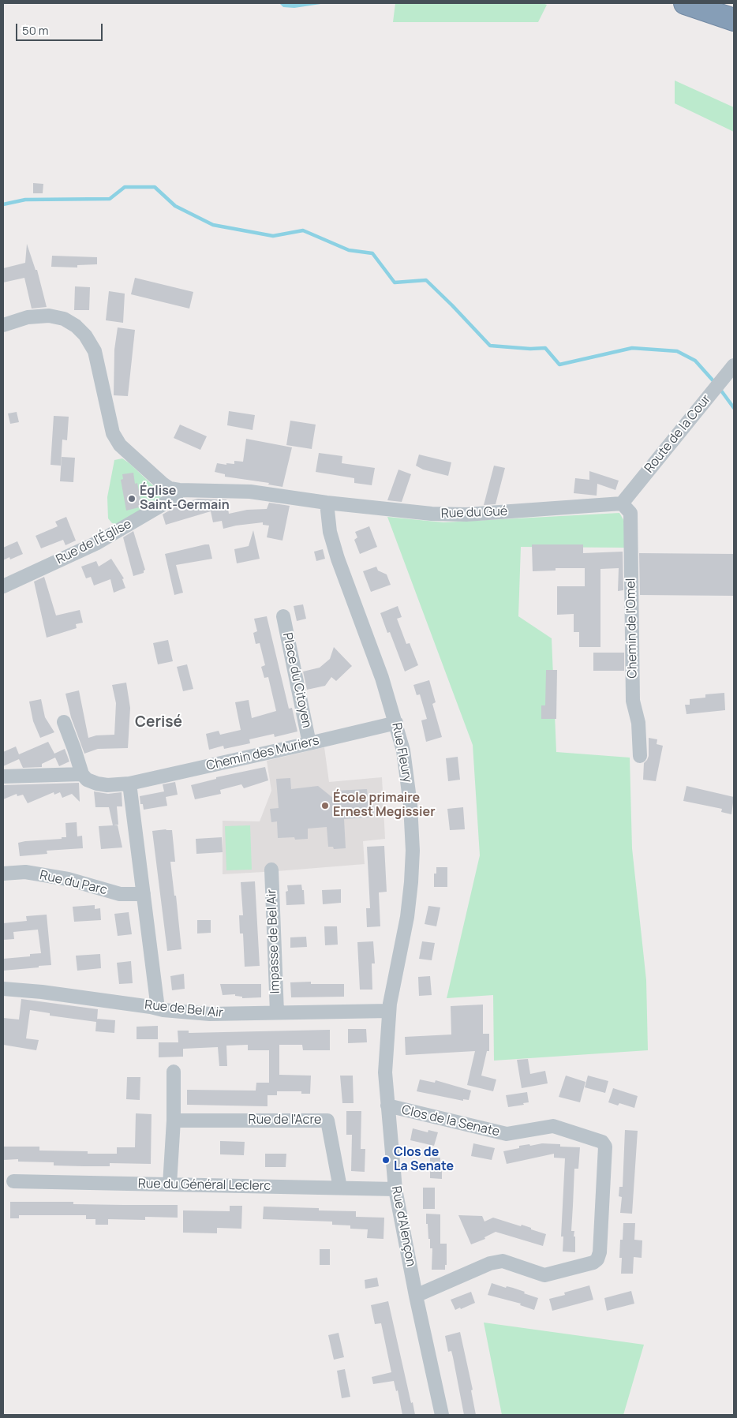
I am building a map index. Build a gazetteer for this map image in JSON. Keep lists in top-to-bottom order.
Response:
{
  "streets": {
    "street": [
      "Route de la Cour",
      "Rue du Gué",
      "Rue de l'Église",
      "Chemin de l'Omel",
      "Place du Citoyen",
      "Rue Fleury",
      "Chemin des Muriers",
      "Rue du Parc",
      "Impasse de Bel Air",
      "Rue de Bel Air",
      "Rue de l'Acre",
      "Clos de la Senate",
      "Rue du Général Leclerc",
      "Rue d'Alençon"
    ]
  },
  "crossings": [
    ["Route de la Cour", "Rue du Gué"],
    ["Route de la Cour", "Chemin de l'Omel"],
    ["Rue du Gué", "Rue de l'Église"],
    ["Rue du Gué", "Chemin de l'Omel"],
    ["Rue du Gué", "Rue Fleury"],
    ["Place du Citoyen", "Chemin des Muriers"],
    ["Rue Fleury", "Chemin des Muriers"],
    ["Rue Fleury", "Rue de Bel Air"],
    ["Rue Fleury", "Rue d'Alençon"],
    ["Impasse de Bel Air", "Rue de Bel Air"],
    ["Rue de Bel Air", "Rue d'Alençon"],
    ["Rue de l'Acre", "Rue du Général Leclerc"],
    ["Clos de la Senate", "Rue d'Alençon"],
    ["Rue du Général Leclerc", "Rue d'Alençon"]
  ],
  "districts": ["Cerisé"],
  "places": ["Église Saint-Germain", "École primaire Ernest Megissier", "Clos de La Senate"],
  "scale_bar": "50 m"
}
